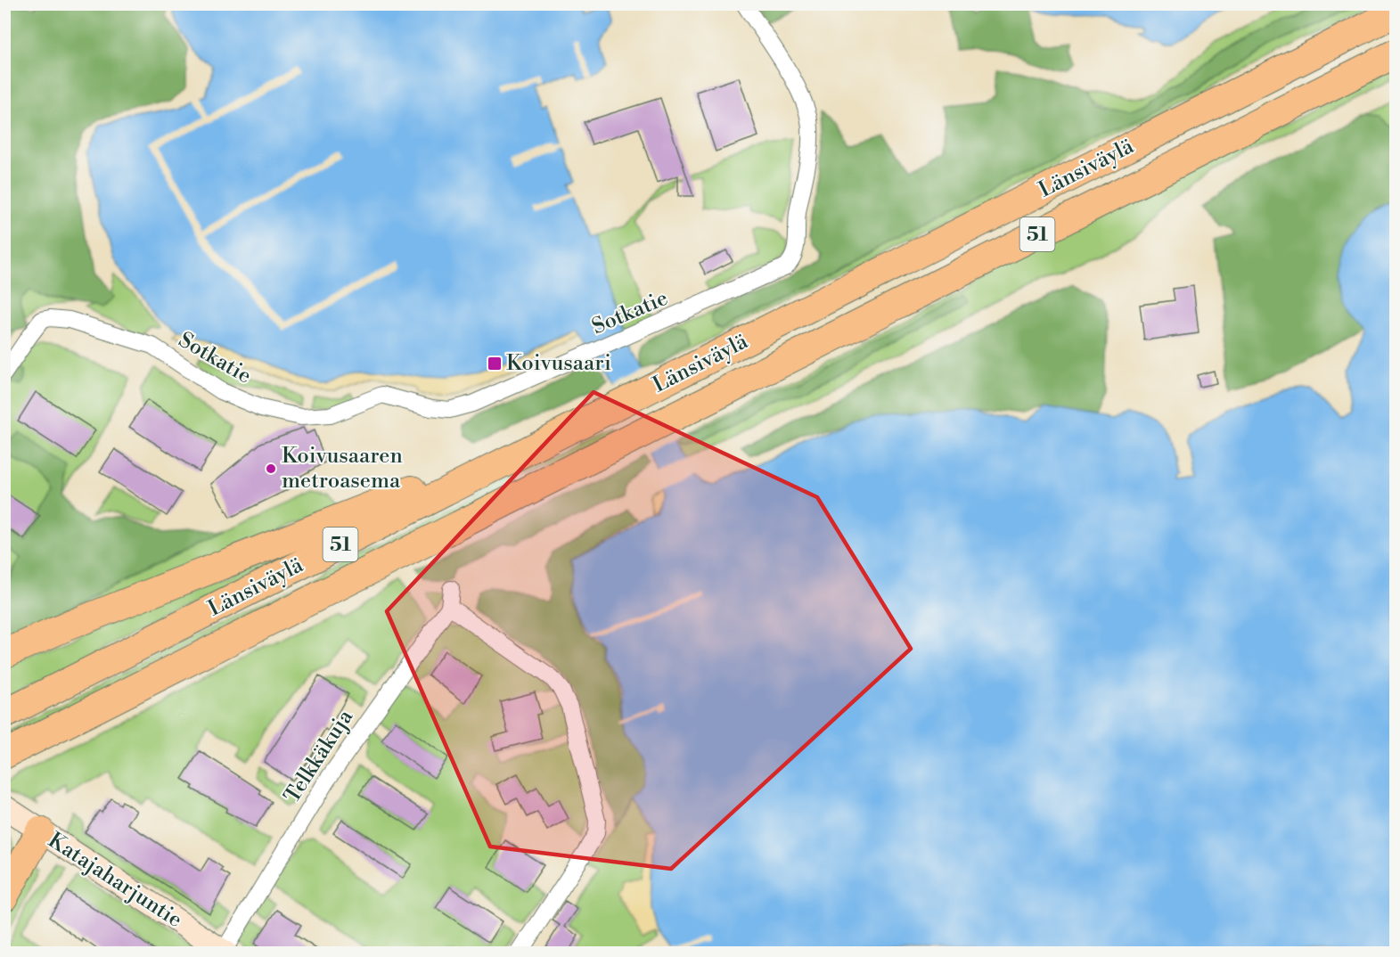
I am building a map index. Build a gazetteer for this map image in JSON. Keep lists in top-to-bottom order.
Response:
{
  "streets": {
    "highway": ["Länsiväylä", "51"],
    "street": ["Sotkatie", "Telkkäkuja", "Katajaharjuntie"]
  },
  "crossings": [
    ["Telkkäkuja", "Katajaharjuntie"]
  ],
  "places": {
    "transit": ["Koivusaari"],
    "other": ["Koivusaaren metroasema"]
  }
}
